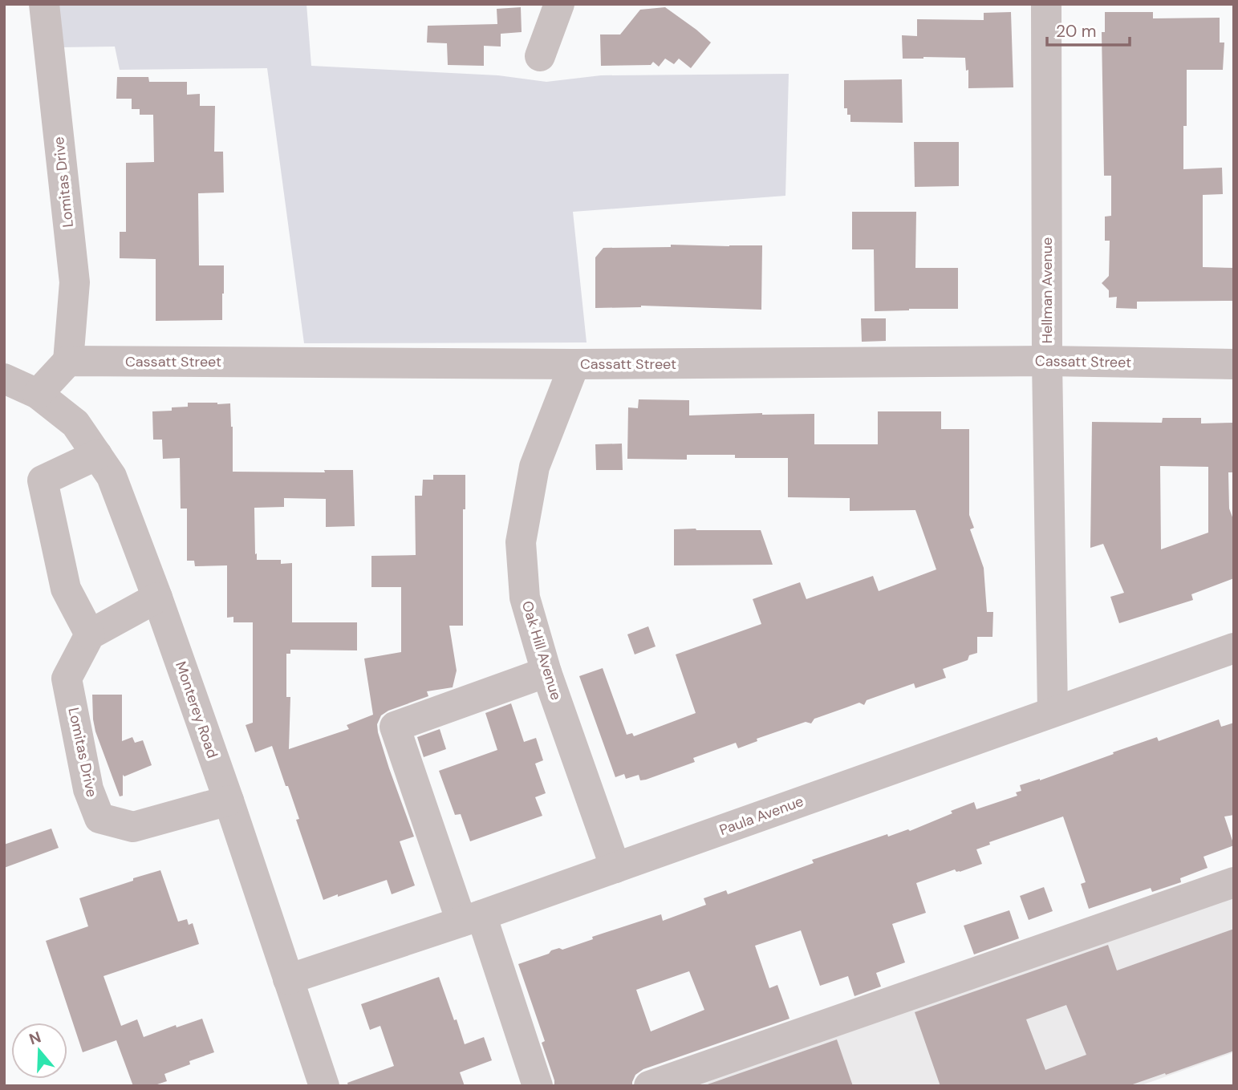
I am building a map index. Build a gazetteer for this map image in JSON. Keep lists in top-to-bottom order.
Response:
{
  "streets": {
    "street": [
      "Lomitas Drive",
      "Hellman Avenue",
      "Cassatt Street",
      "Oak Hill Avenue",
      "Monterey Road",
      "Paula Avenue"
    ]
  },
  "crossings": [
    ["Lomitas Drive", "Cassatt Street"],
    ["Lomitas Drive", "Monterey Road"],
    ["Hellman Avenue", "Cassatt Street"],
    ["Hellman Avenue", "Paula Avenue"],
    ["Cassatt Street", "Oak Hill Avenue"],
    ["Oak Hill Avenue", "Paula Avenue"],
    ["Monterey Road", "Paula Avenue"]
  ],
  "scale_bar": "20 m",
  "north": "top"
}
